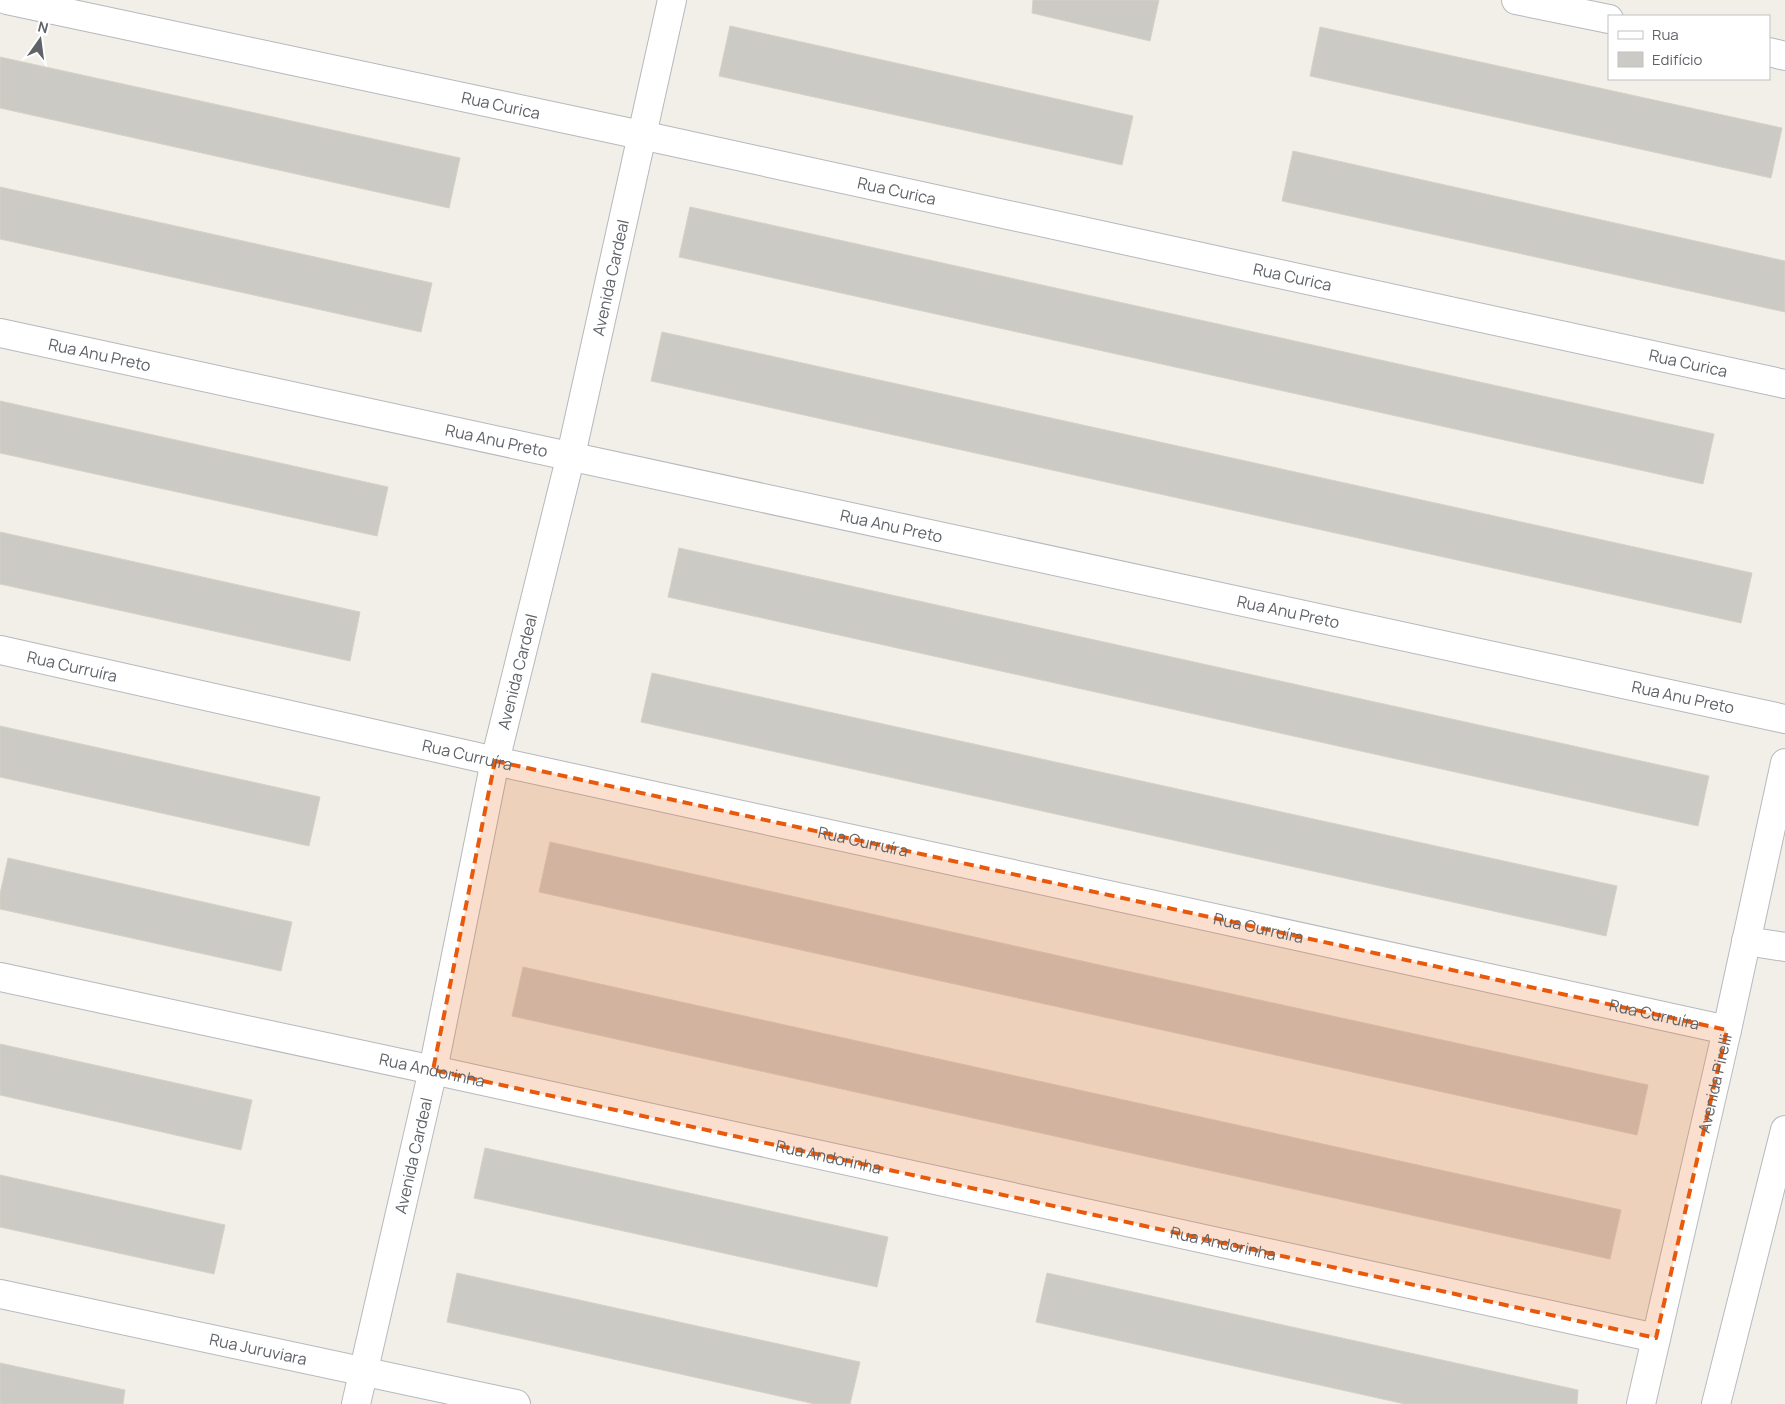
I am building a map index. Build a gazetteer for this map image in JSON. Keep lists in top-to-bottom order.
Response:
{
  "streets": {
    "street": [
      "Rua Curica",
      "Avenida Cardeal",
      "Rua Anu Preto",
      "Rua Curruíra",
      "Rua Andorinha",
      "Avenida Pirelli",
      "Rua Juruviara"
    ]
  },
  "crossings": [
    ["Rua Curica", "Avenida Cardeal"],
    ["Avenida Cardeal", "Rua Anu Preto"],
    ["Avenida Cardeal", "Rua Curruíra"],
    ["Avenida Cardeal", "Rua Andorinha"],
    ["Avenida Cardeal", "Rua Juruviara"],
    ["Rua Curruíra", "Avenida Pirelli"],
    ["Rua Andorinha", "Avenida Pirelli"]
  ],
  "legend": ["Rua", "Edifício"],
  "north": "top"
}
